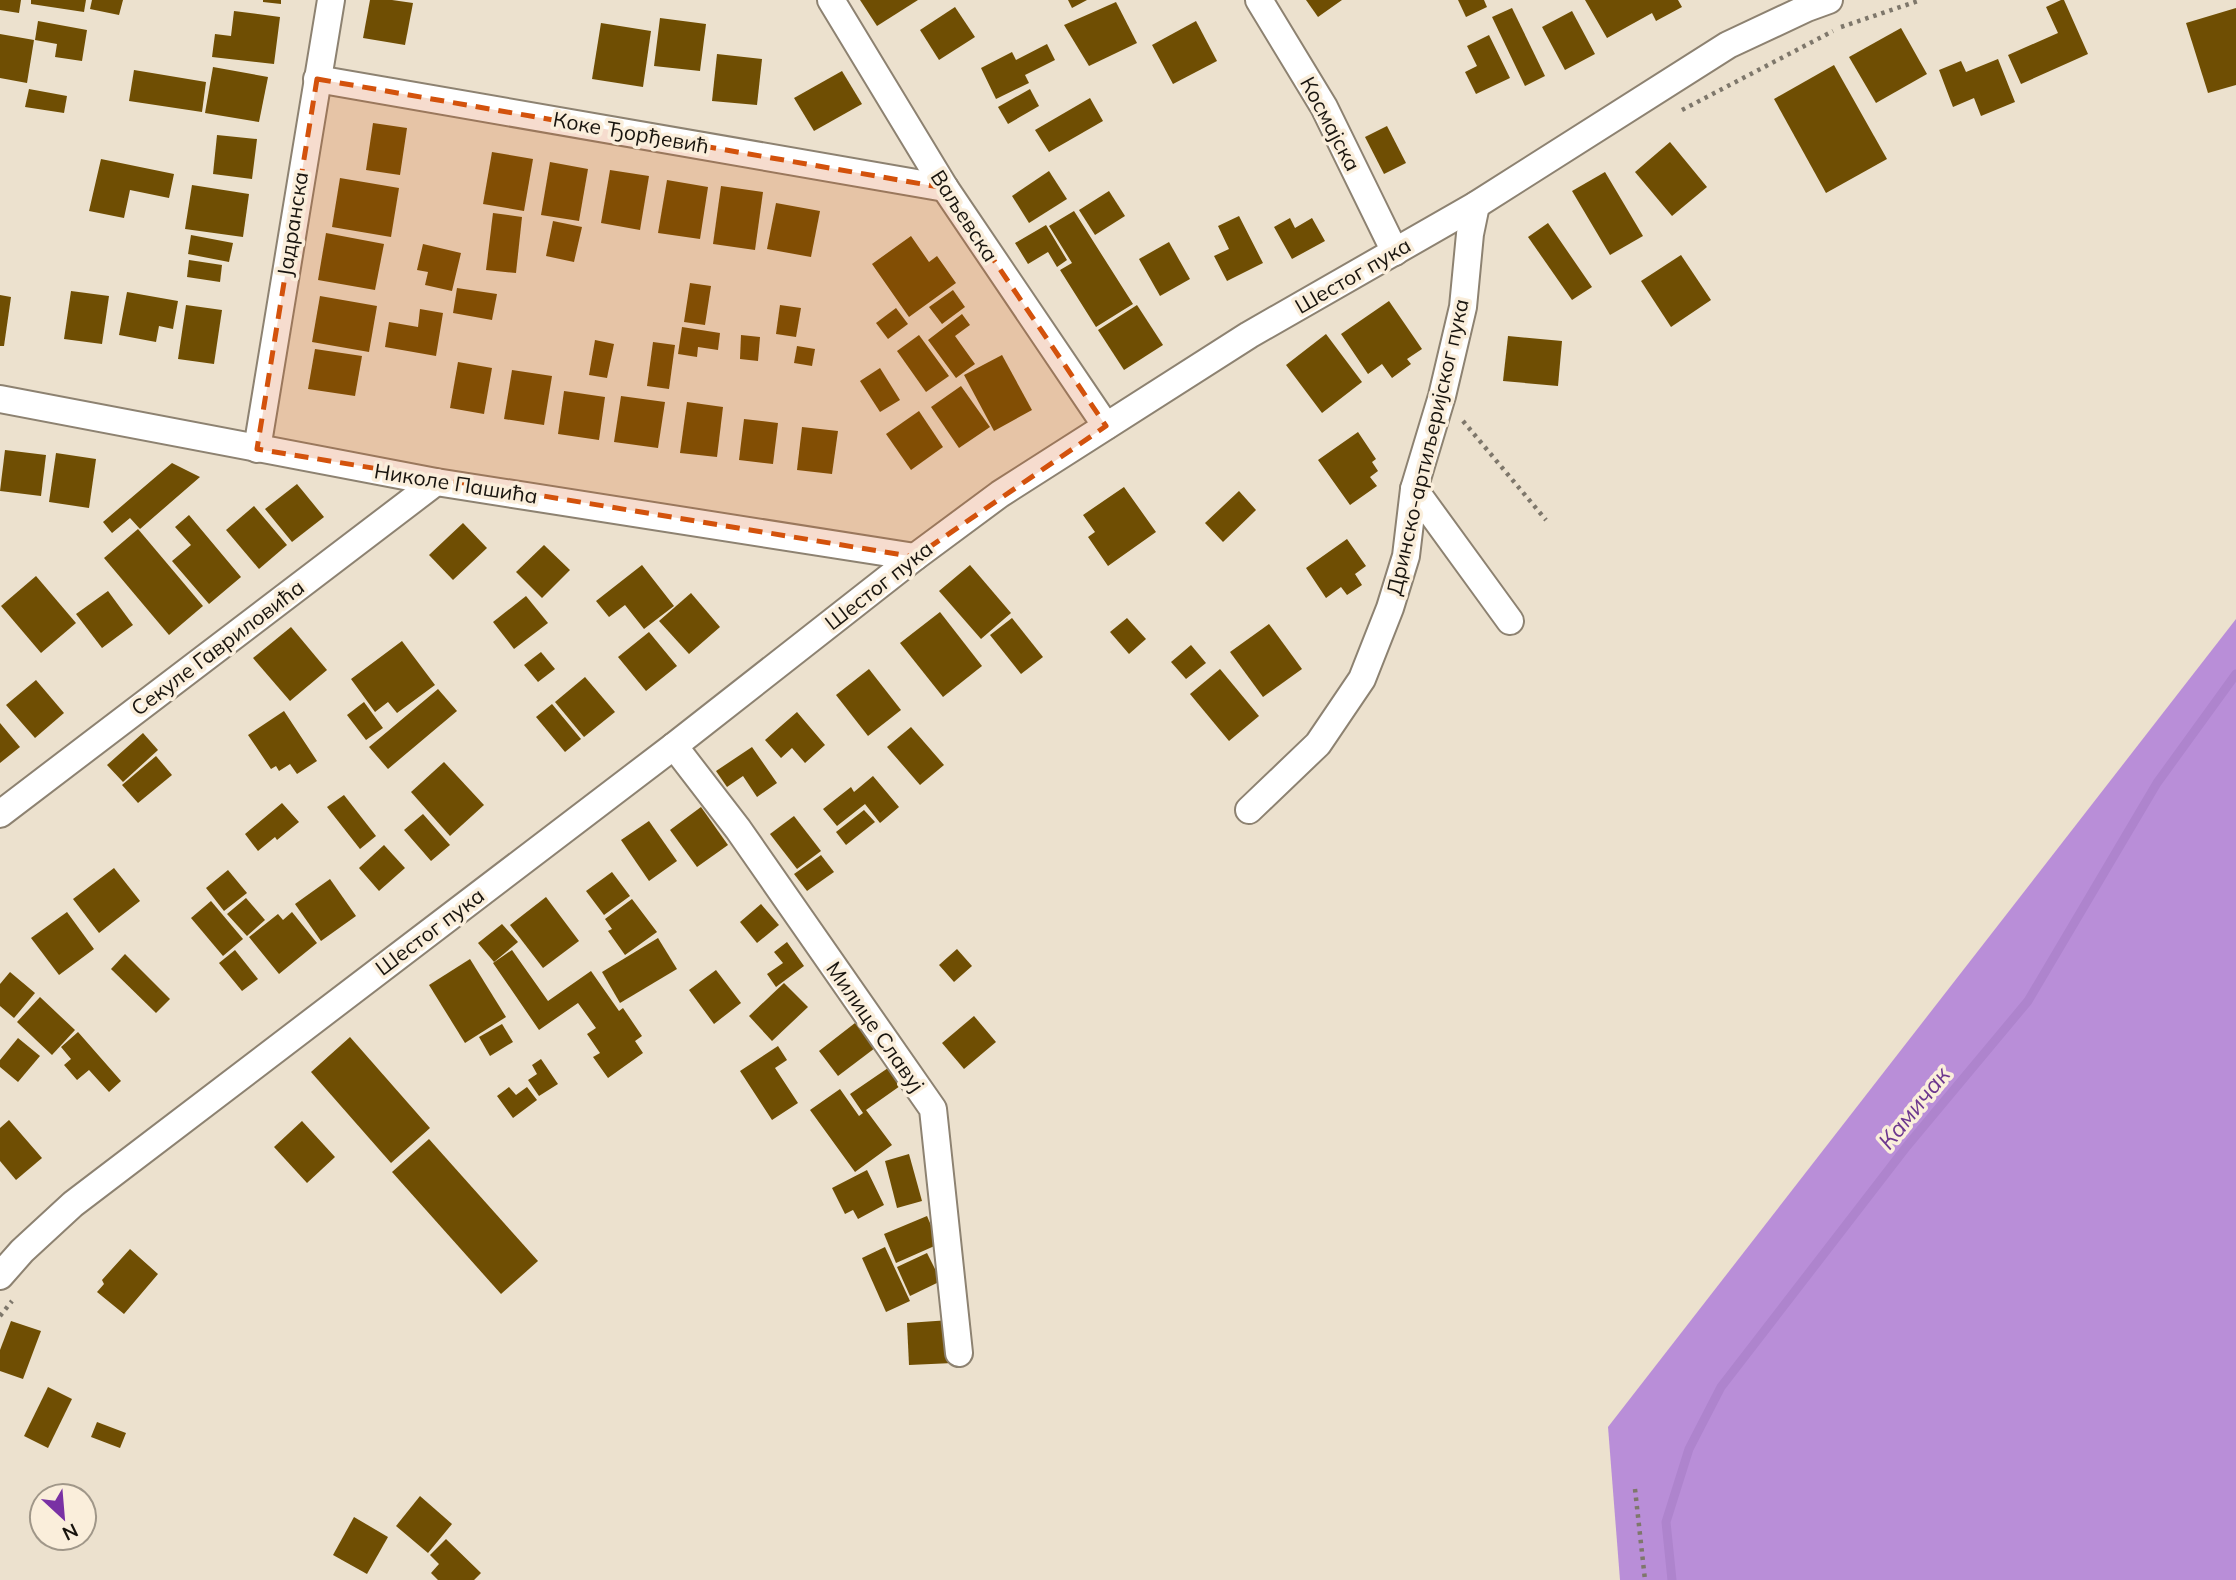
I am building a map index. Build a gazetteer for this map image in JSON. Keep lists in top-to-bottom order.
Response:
{
  "streets": {
    "street": [
      "Космајска",
      "Коке Ђорђевић",
      "Ваљевска",
      "Јадранска",
      "Шестог пука",
      "Дринско-артиљеријског пука",
      "Николе Пашића",
      "Секуле Гавриловића",
      "Милице Славуј"
    ]
  },
  "crossings": [
    ["Космајска", "Шестог пука"],
    ["Коке Ђорђевић", "Ваљевска"],
    ["Коке Ђорђевић", "Јадранска"],
    ["Ваљевска", "Шестог пука"],
    ["Јадранска", "Николе Пашића"],
    ["Шестог пука", "Дринско-артиљеријског пука"],
    ["Шестог пука", "Николе Пашића"],
    ["Шестог пука", "Милице Славуј"],
    ["Николе Пашића", "Секуле Гавриловића"]
  ],
  "water": ["Камичак"],
  "north": "bottom right"
}
